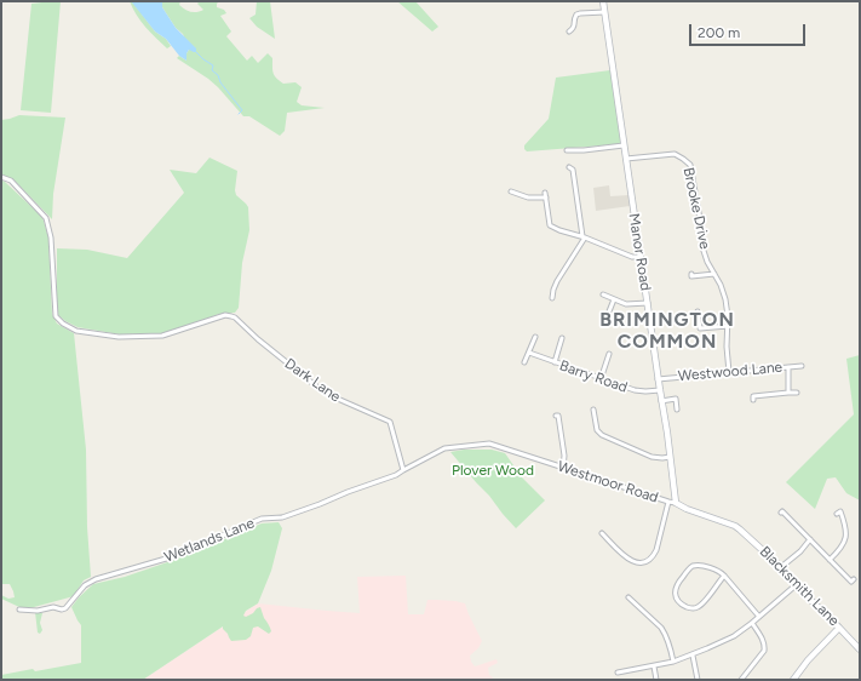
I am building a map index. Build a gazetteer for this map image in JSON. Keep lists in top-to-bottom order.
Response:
{
  "streets": {
    "street": [
      "Brooke Drive",
      "Manor Road",
      "Westwood Lane",
      "Barry Road",
      "Dark Lane",
      "Westmoor Road",
      "Wetlands Lane",
      "Blacksmith Lane"
    ]
  },
  "crossings": [
    ["Brooke Drive", "Manor Road"],
    ["Brooke Drive", "Westwood Lane"],
    ["Manor Road", "Westwood Lane"],
    ["Manor Road", "Barry Road"],
    ["Manor Road", "Westmoor Road"],
    ["Manor Road", "Blacksmith Lane"],
    ["Dark Lane", "Westmoor Road"],
    ["Dark Lane", "Wetlands Lane"],
    ["Westmoor Road", "Wetlands Lane"],
    ["Westmoor Road", "Blacksmith Lane"]
  ],
  "districts": ["BRIMINGTON COMMON"],
  "parks": ["Plover Wood"],
  "scale_bar": "200 m"
}
